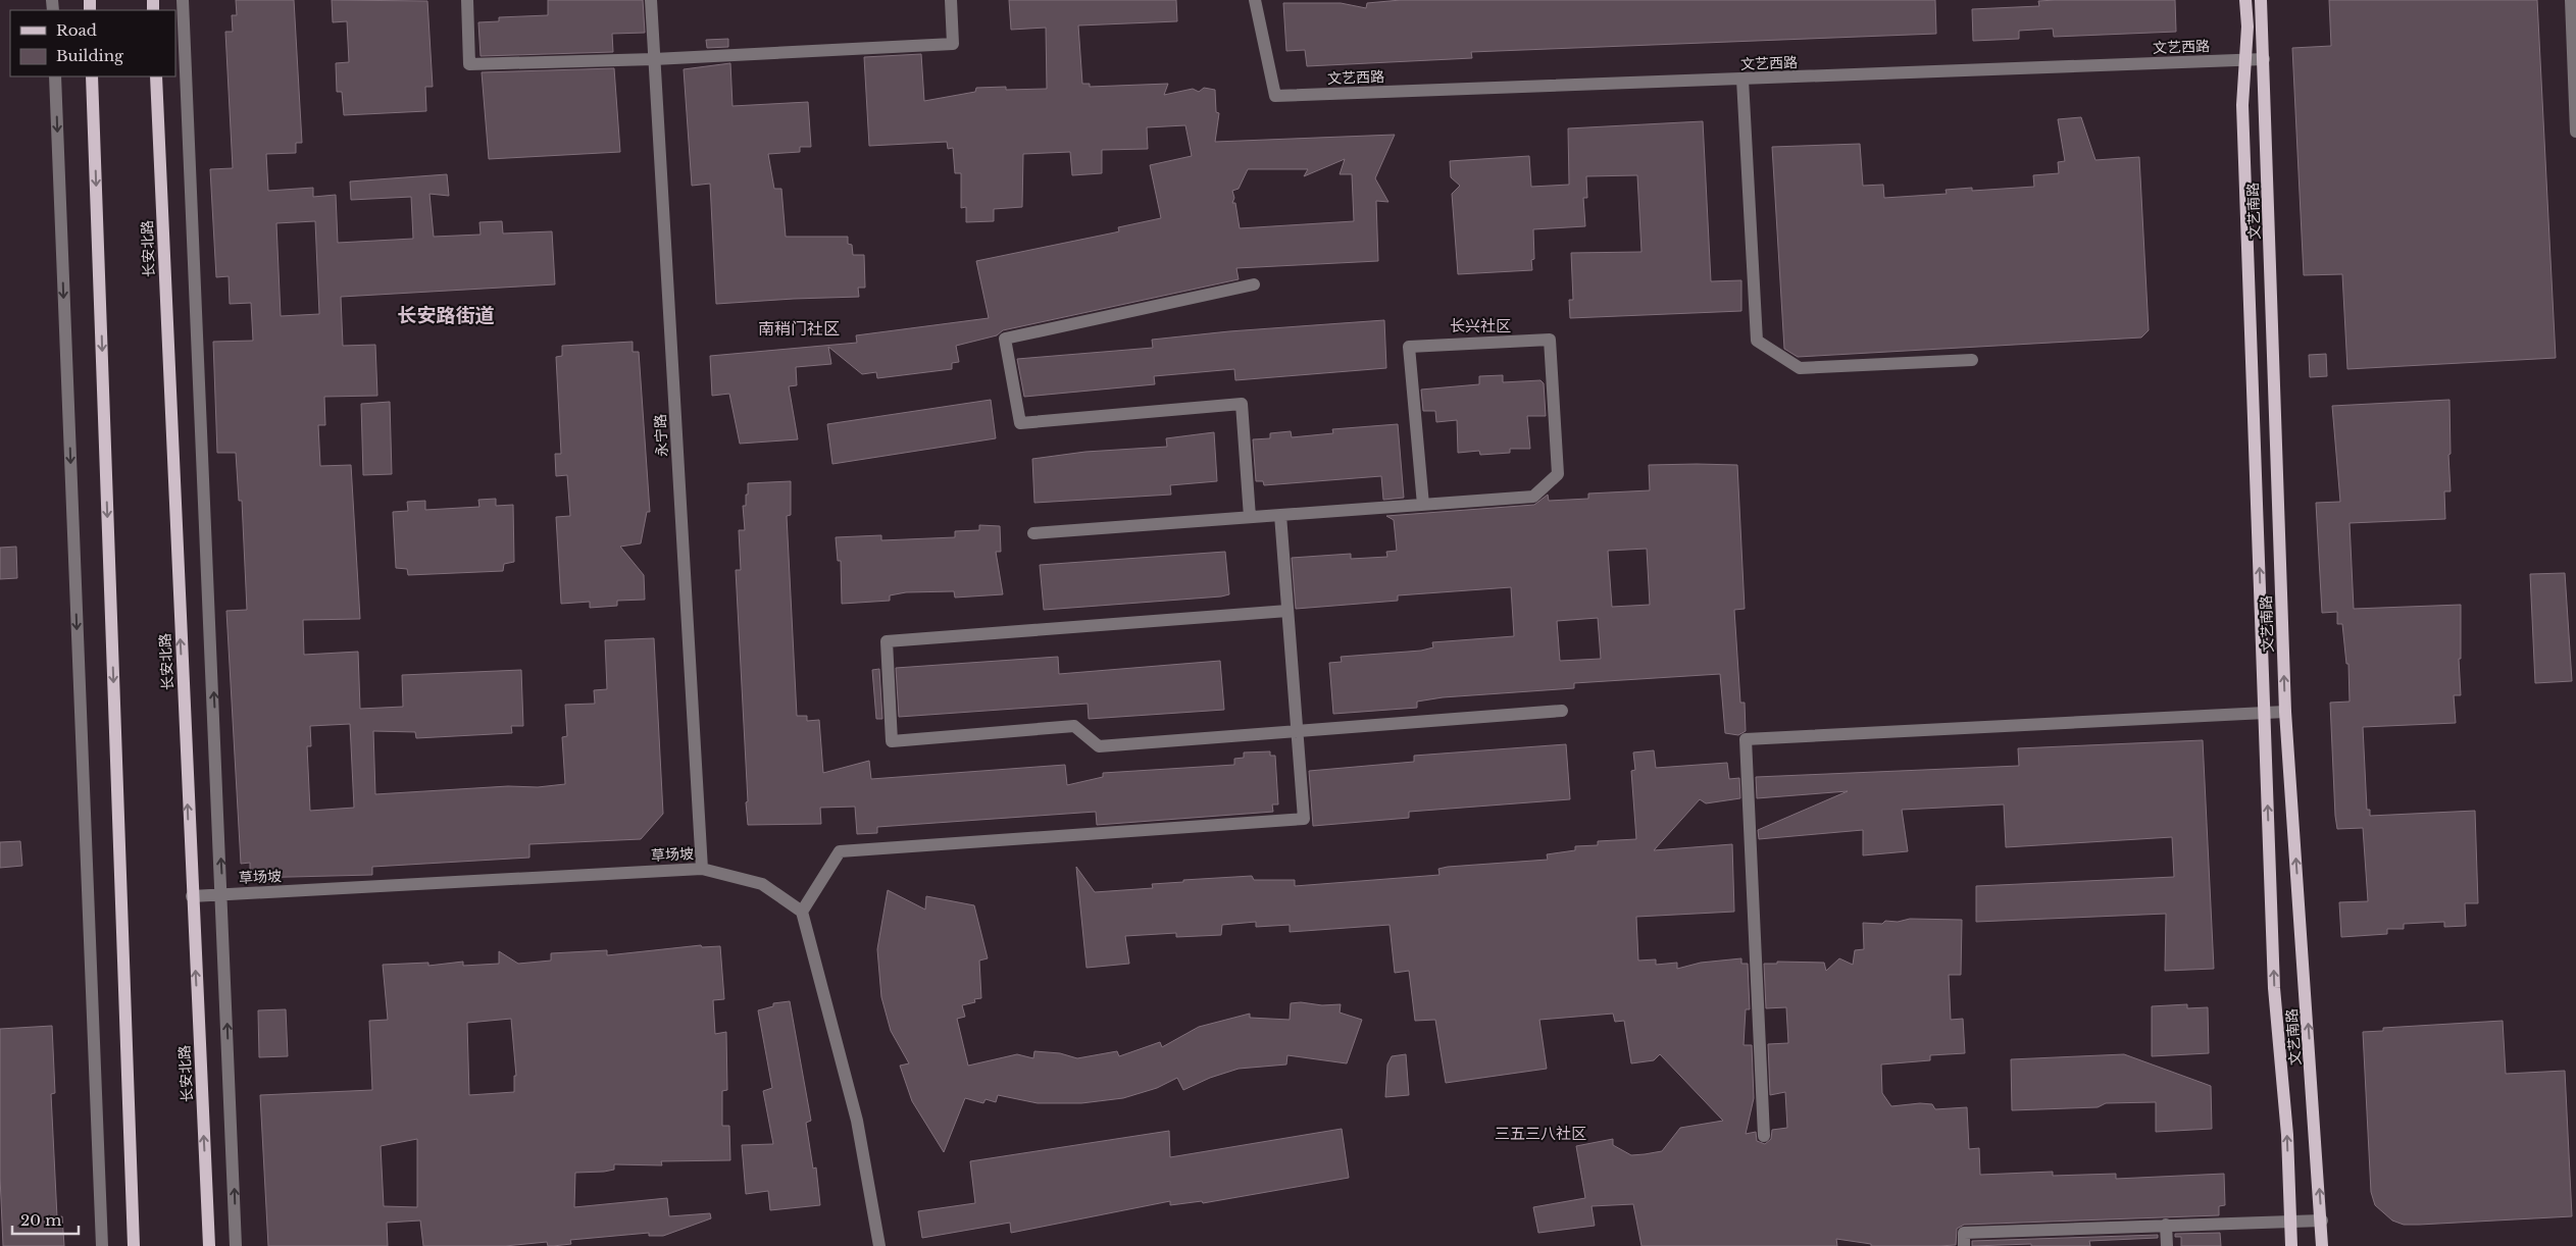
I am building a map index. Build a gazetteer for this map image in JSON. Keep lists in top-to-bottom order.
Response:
{
  "streets": {
    "main road": ["文艺南路", "长安北路"],
    "street": ["文艺西路", "永宁路", "草场坡"]
  },
  "crossings": [
    ["文艺西路", "文艺南路"],
    ["长安北路", "草场坡"],
    ["永宁路", "草场坡"]
  ],
  "one_way": ["文艺南路"],
  "districts": [
    "长安路街道",
    "长兴社区",
    "南稍门社区",
    "三五三八社区"
  ],
  "legend": ["Road", "Building"],
  "scale_bar": "20 m"
}
